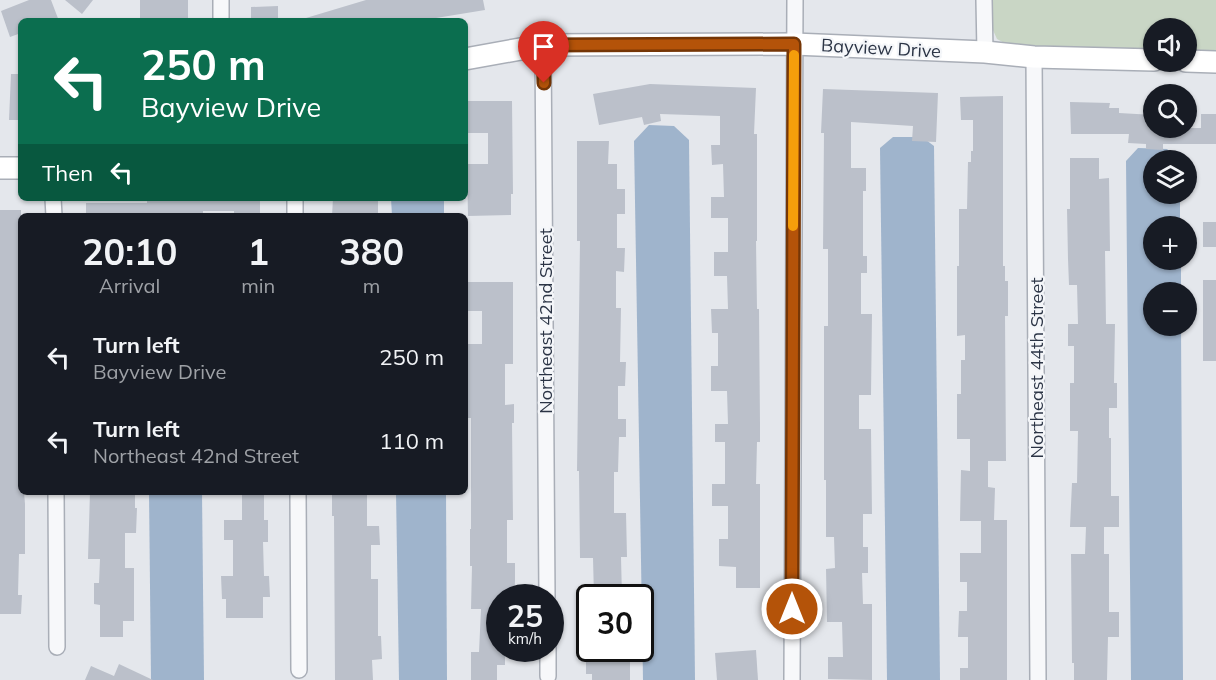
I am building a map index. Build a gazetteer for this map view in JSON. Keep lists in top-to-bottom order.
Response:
{
  "streets": {
    "street": ["Bayview Drive", "Northeast 42nd Street", "Northeast 44th Street"]
  },
  "crossings": [
    ["Bayview Drive", "Northeast 42nd Street"],
    ["Bayview Drive", "Northeast 44th Street"]
  ],
  "page": {
    "map_buttons": ["+", "−"],
    "turn": ["250 m", "Bayview Drive"],
    "then": "Then",
    "eta": [
      "20:10",
      "Arrival",
      "1",
      "min",
      "380",
      "m"
    ],
    "list": [
      {
        "name": "Turn left",
        "note": "Bayview Drive",
        "value": "250 m"
      },
      {
        "name": "Turn left",
        "note": "Northeast 42nd Street",
        "value": "110 m"
      }
    ],
    "speed": "25 km/h",
    "limit": "30"
  }
}
